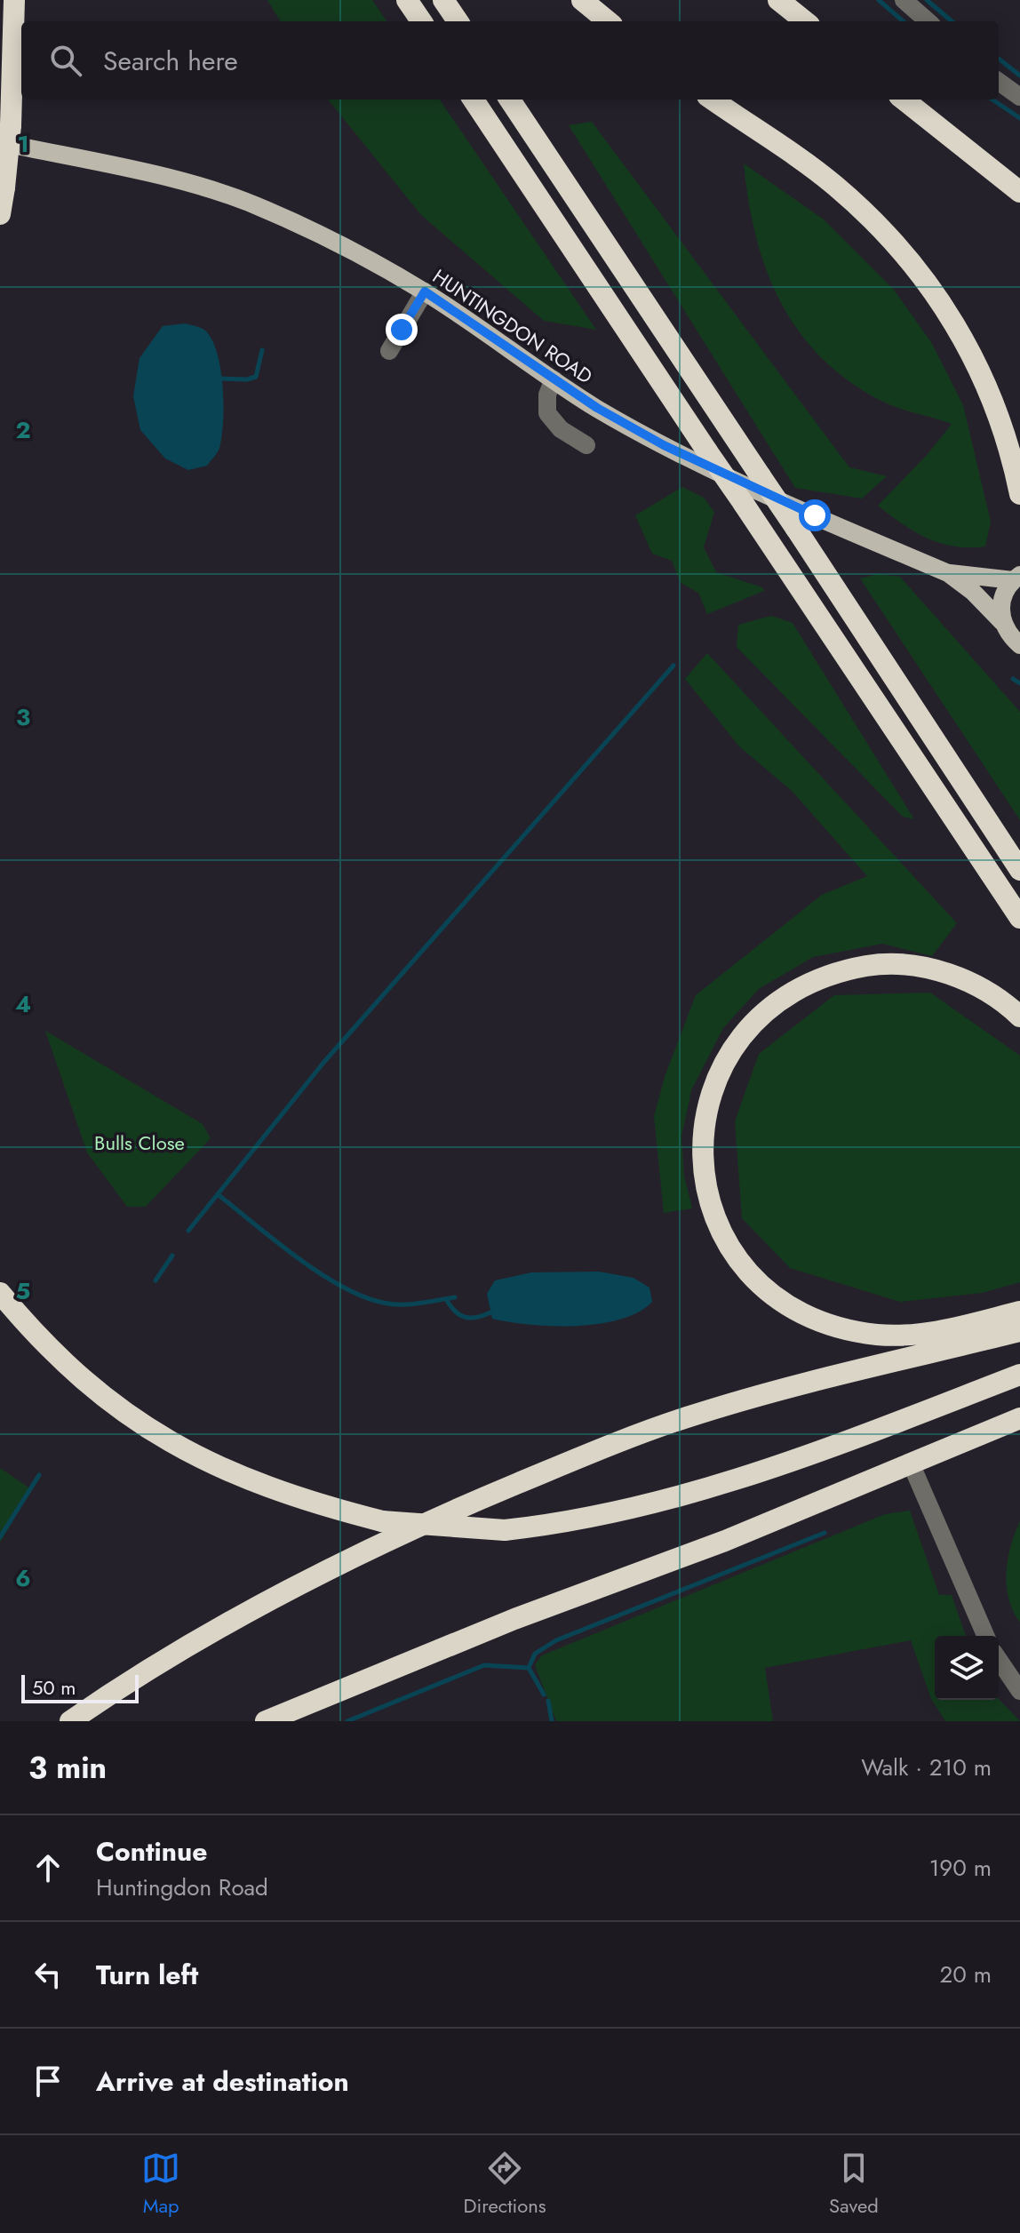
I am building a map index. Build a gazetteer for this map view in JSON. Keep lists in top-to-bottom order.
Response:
{
  "streets": {
    "main road": ["HUNTINGDON ROAD"]
  },
  "parks": ["Bulls Close"],
  "scale_bar": "50 m",
  "page": {
    "search": "Search here",
    "scale": "50 m",
    "heading": ["3 min", "Walk · 210 m"],
    "list": [
      ["Continue", "Huntingdon Road", "190 m"],
      ["Turn left", "20 m"],
      "Arrive at destination"
    ],
    "nav": ["Map", "Directions", "Saved"]
  },
  "grid": {
    "rows": [
      "1",
      "2",
      "3",
      "4",
      "5",
      "6"
    ]
  }
}
